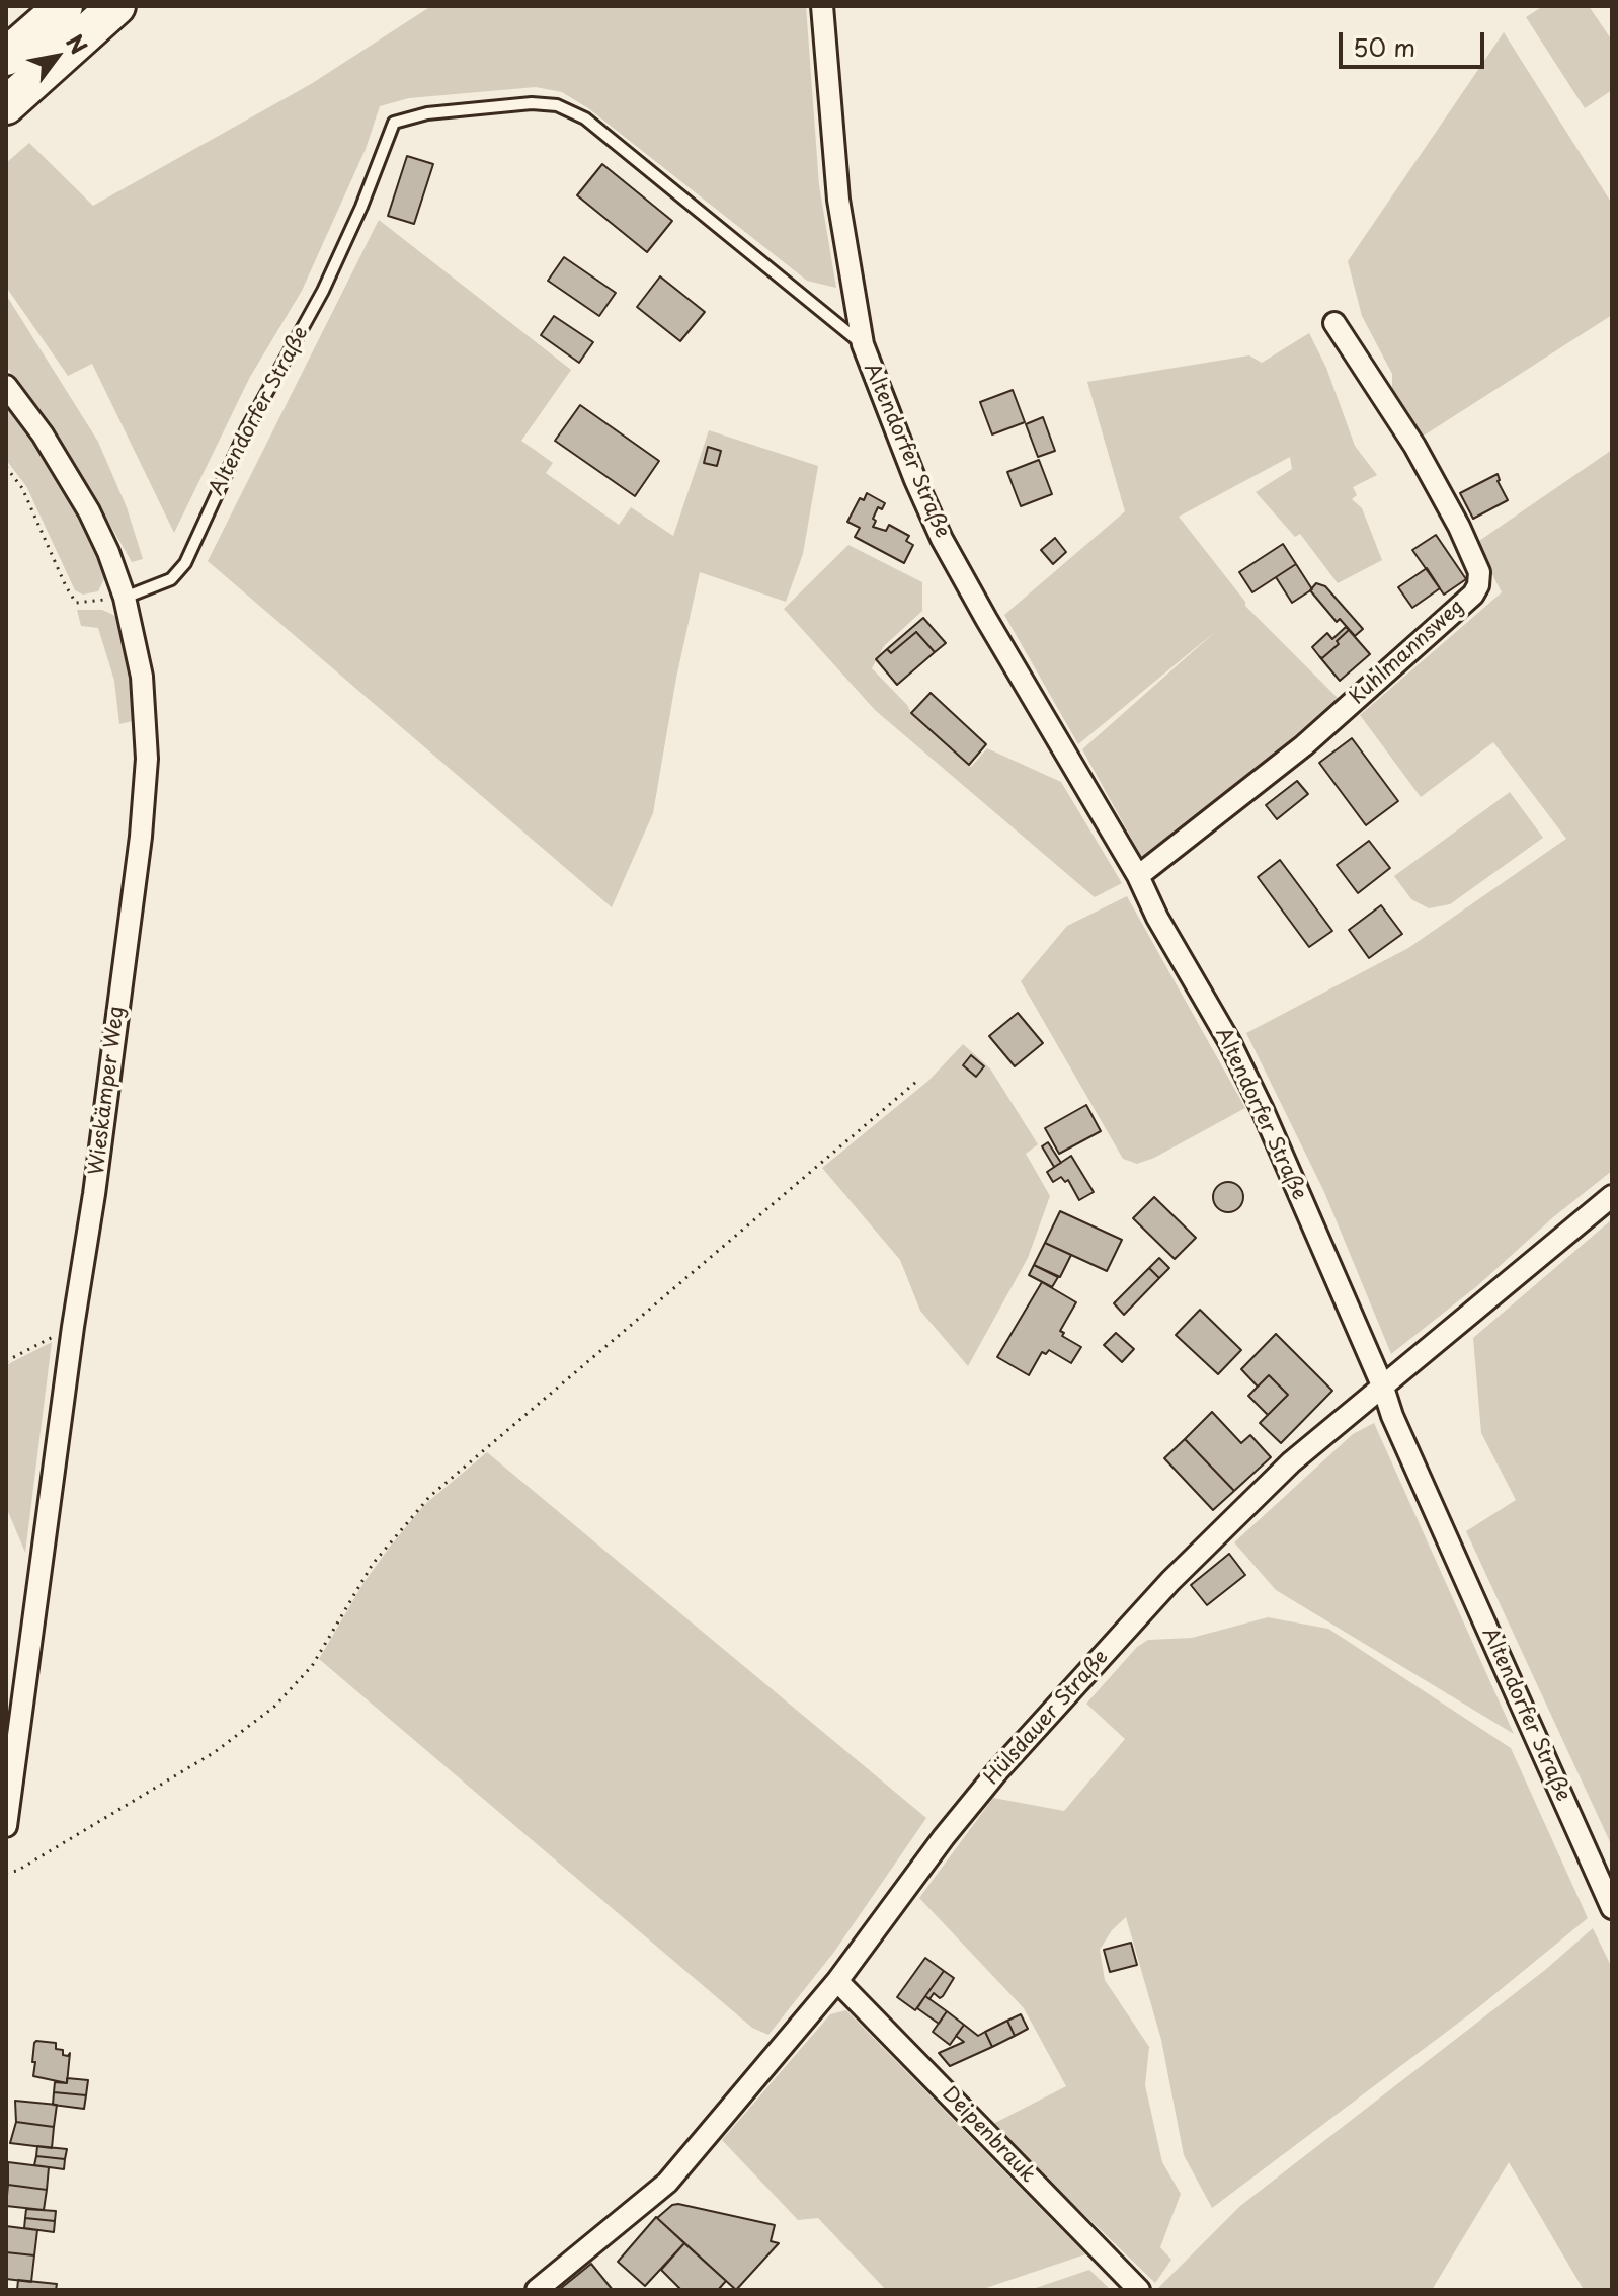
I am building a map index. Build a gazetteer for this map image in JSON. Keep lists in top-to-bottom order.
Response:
{
  "streets": {
    "street": [
      "Altendorfer Straße",
      "Kuhlmannsweg",
      "Wieskämper Weg",
      "Hülsdauer Straße",
      "Deipenbrauk"
    ]
  },
  "crossings": [
    ["Altendorfer Straße", "Kuhlmannsweg"],
    ["Altendorfer Straße", "Wieskämper Weg"],
    ["Altendorfer Straße", "Hülsdauer Straße"],
    ["Hülsdauer Straße", "Deipenbrauk"]
  ],
  "scale_bar": "50 m",
  "north": "top right"
}
